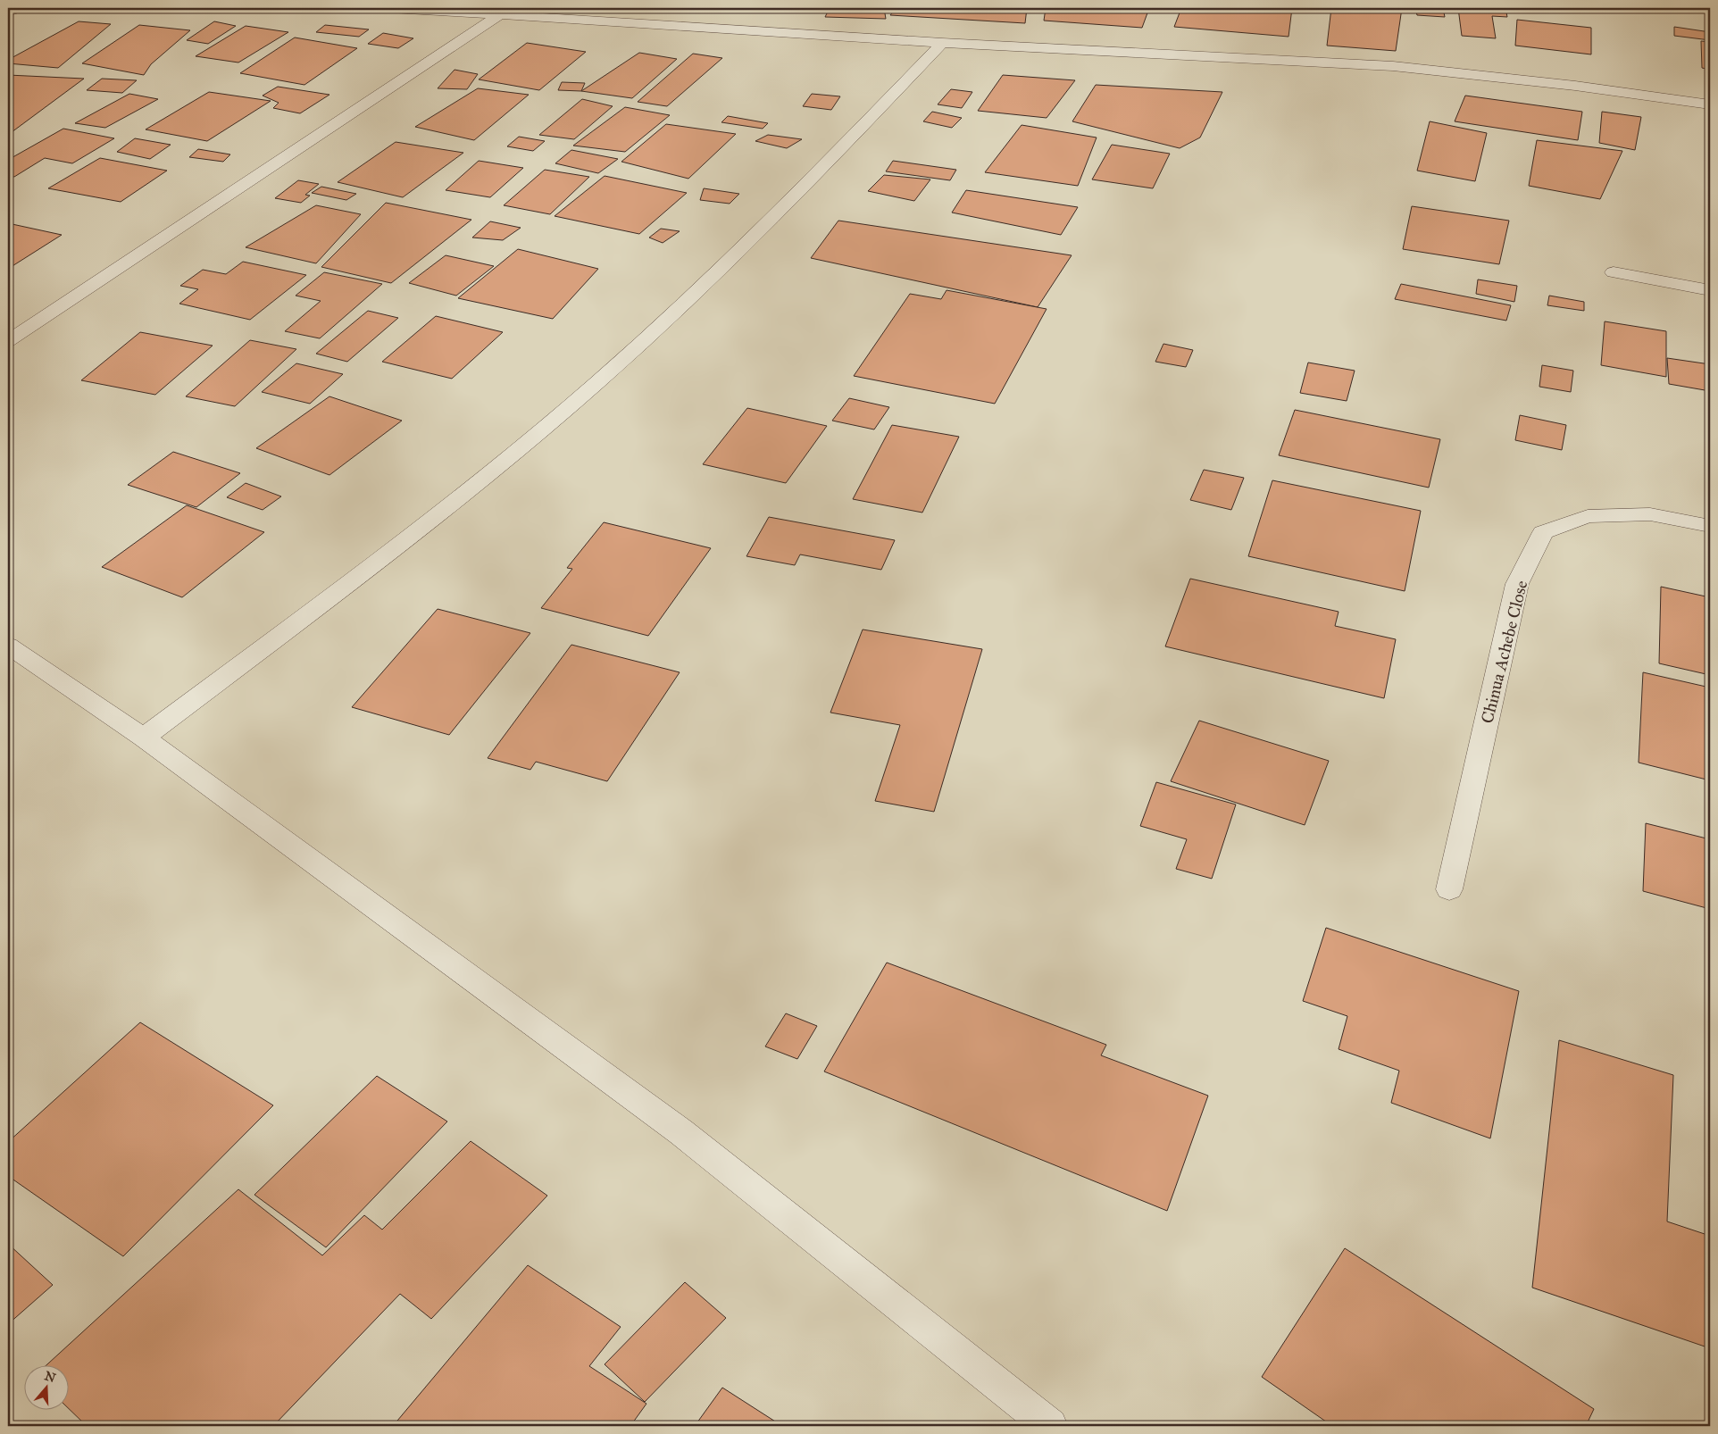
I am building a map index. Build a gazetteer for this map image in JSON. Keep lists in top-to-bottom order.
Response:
{
  "streets": {
    "street": ["Chinua Achebe Close"]
  },
  "north": "top"
}
